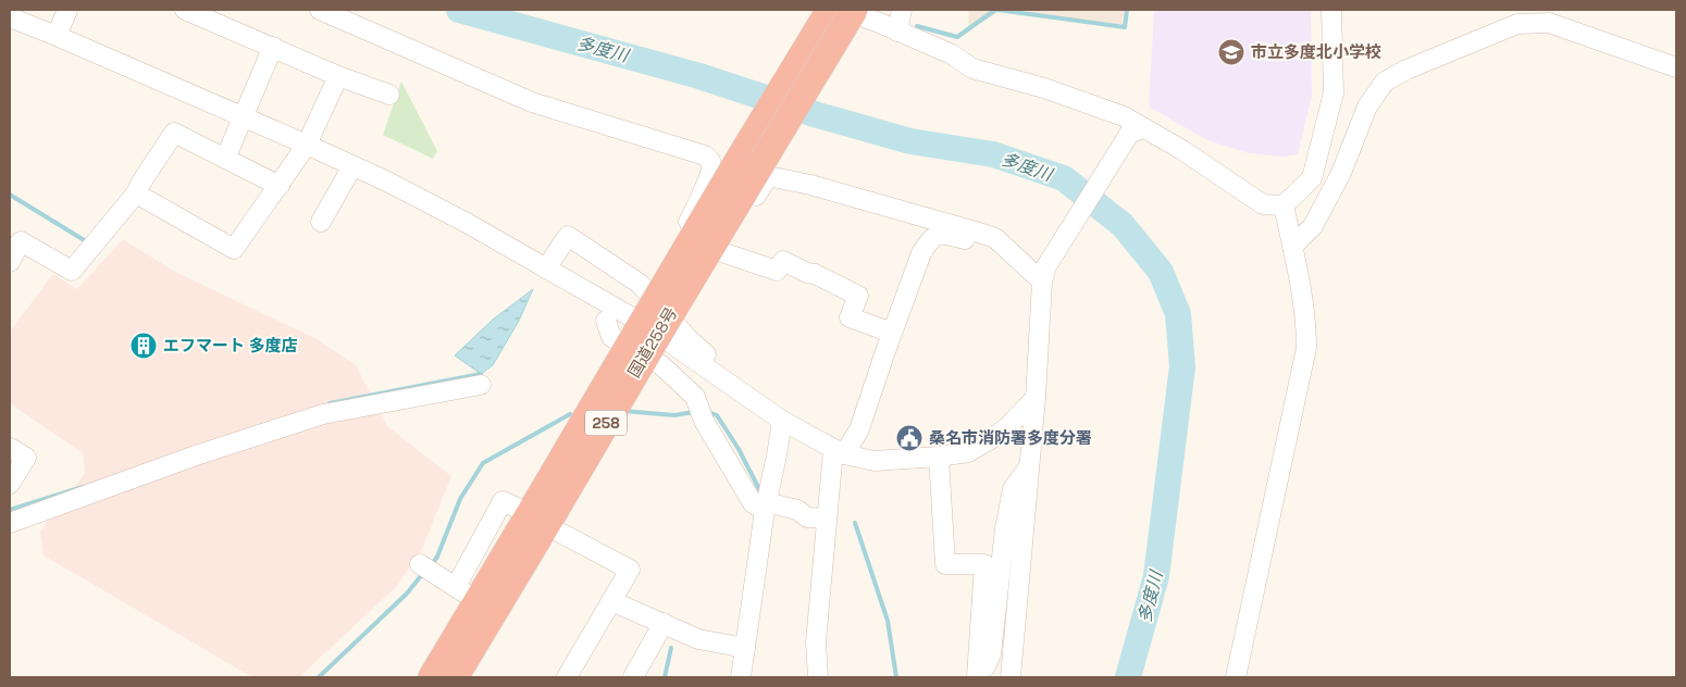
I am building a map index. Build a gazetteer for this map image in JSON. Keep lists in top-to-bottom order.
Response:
{
  "streets": {
    "highway": ["国道258号", "258"]
  },
  "water": ["多度川"],
  "places": {
    "school or university": ["市立多度北小学校"],
    "building": ["エフマート 多度店"],
    "public building": ["桑名市消防署多度分署"]
  }
}
